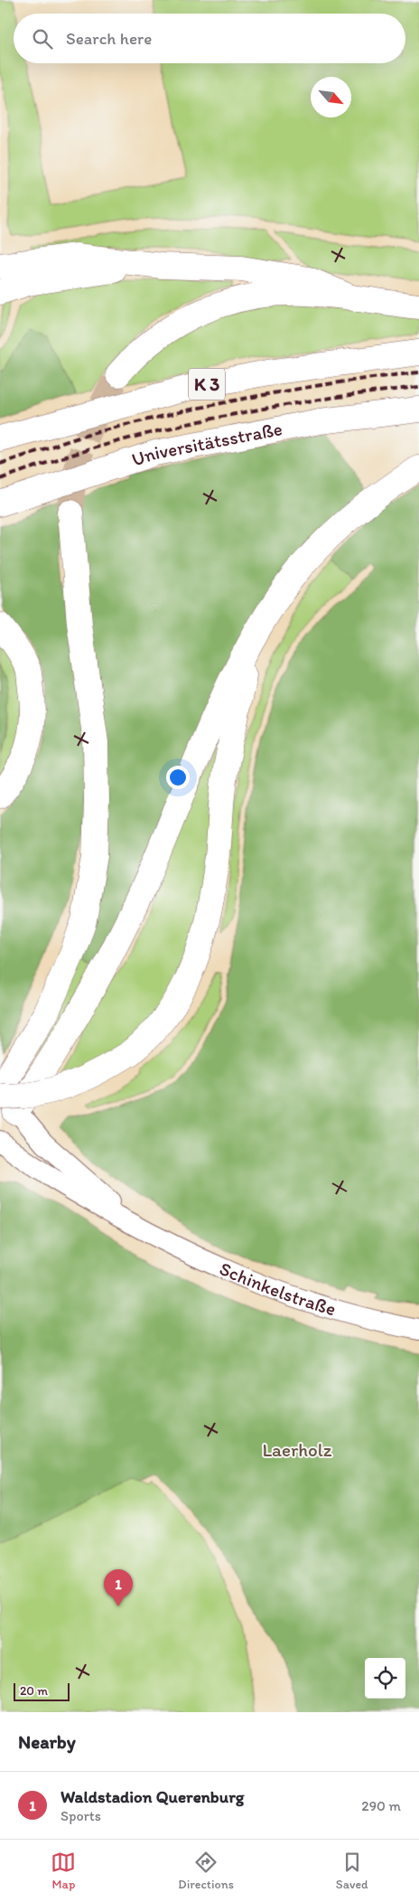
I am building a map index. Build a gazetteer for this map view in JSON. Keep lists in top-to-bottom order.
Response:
{
  "streets": {
    "highway": ["K 3", "Universitätsstraße"],
    "street": ["Schinkelstraße"]
  },
  "parks": ["Laerholz"],
  "scale_bar": "20 m",
  "north": "bottom right",
  "page": {
    "search": "Search here",
    "pins": "1",
    "scale": "20 m",
    "heading": "Nearby",
    "list": [
      {
        "mark": "1",
        "name": "Waldstadion Querenburg",
        "note": "Sports",
        "value": "290 m"
      }
    ],
    "nav": ["Map", "Directions", "Saved"]
  }
}
